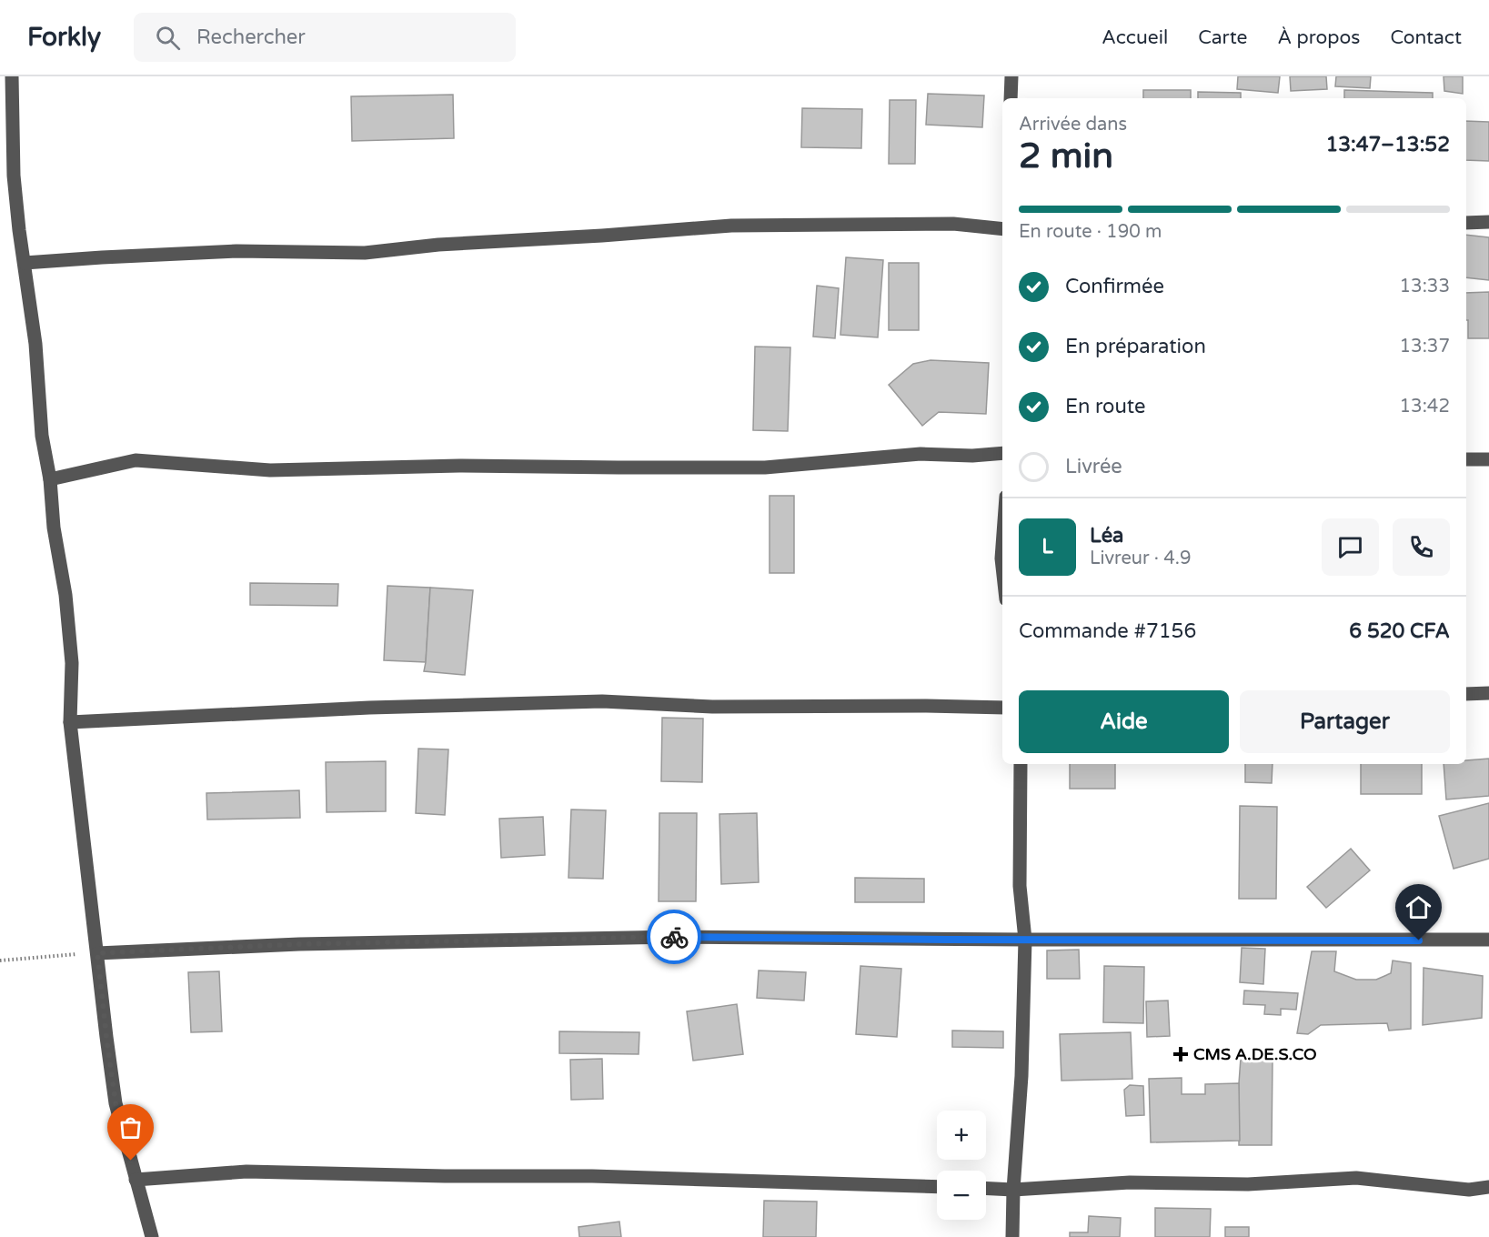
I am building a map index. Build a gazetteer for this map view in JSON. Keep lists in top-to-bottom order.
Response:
{
  "places": {
    "health": ["CMS A.DE.S.CO"]
  },
  "page": {
    "header": "Forkly",
    "search": "Rechercher",
    "nav": [
      "Accueil",
      "Carte",
      "À propos",
      "Contact"
    ],
    "heading": ["2 min", "Arrivée dans", "13:47–13:52"],
    "panel": [
      "Léa",
      "Livreur · 4.9",
      "Commande #7156",
      "6 520 CFA"
    ],
    "bar": "En route · 190 m",
    "list": [
      ["Confirmée", "13:33"],
      ["En préparation", "13:37"],
      ["En route", "13:42"],
      "Livrée"
    ],
    "round": "L",
    "buttons": ["Aide", "Partager"],
    "map_buttons": ["+", "−"]
  }
}
